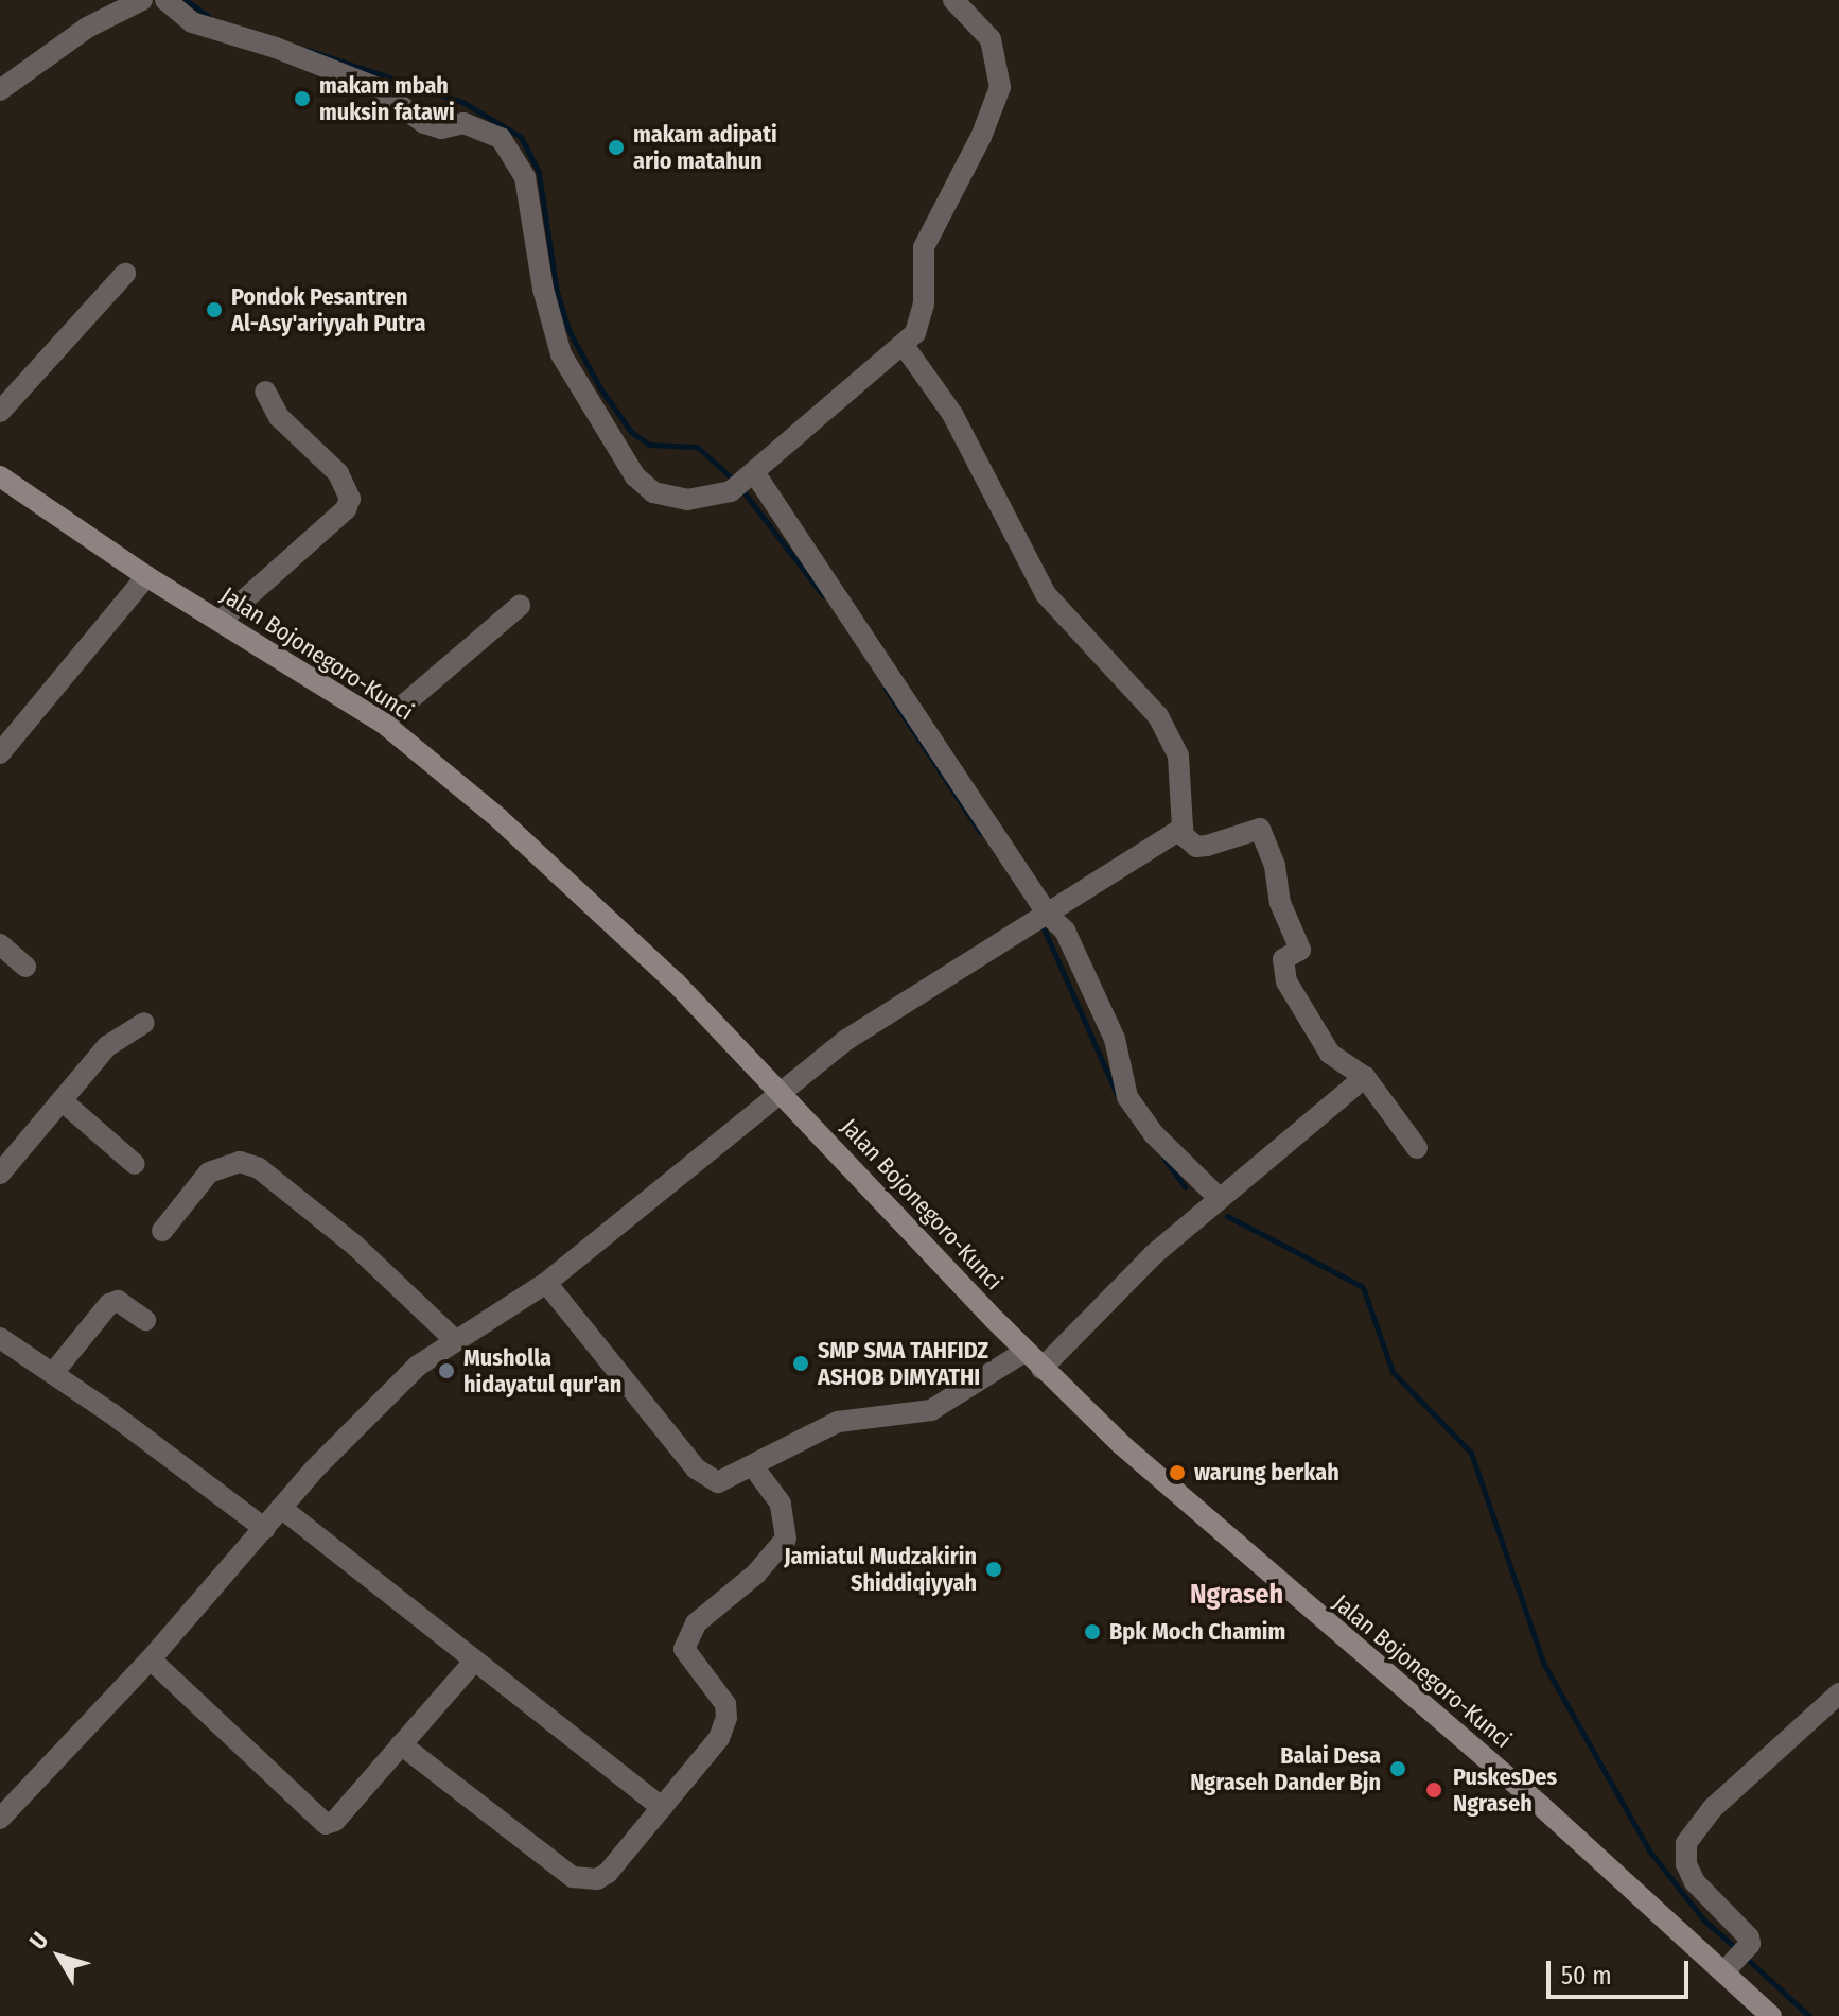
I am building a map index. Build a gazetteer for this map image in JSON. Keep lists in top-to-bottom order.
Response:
{
  "streets": {
    "main road": ["Jalan Bojonegoro-Kunci"]
  },
  "districts": ["Ngraseh"],
  "places": [
    "makam mbah muksin fatawi",
    "makam adipati ario matahun",
    "Pondok Pesantren Al-Asy'ariyyah Putra",
    "SMP SMA TAHFIDZ ASHOB DIMYATHI",
    "Musholla hidayatul qur'an",
    "warung berkah",
    "Jamiatul Mudzakirin Shiddiqiyyah",
    "Bpk Moch Chamim",
    "Balai Desa Ngraseh Dander Bjn",
    "PuskesDes Ngraseh"
  ],
  "scale_bar": "50 m",
  "north": "top left"
}
